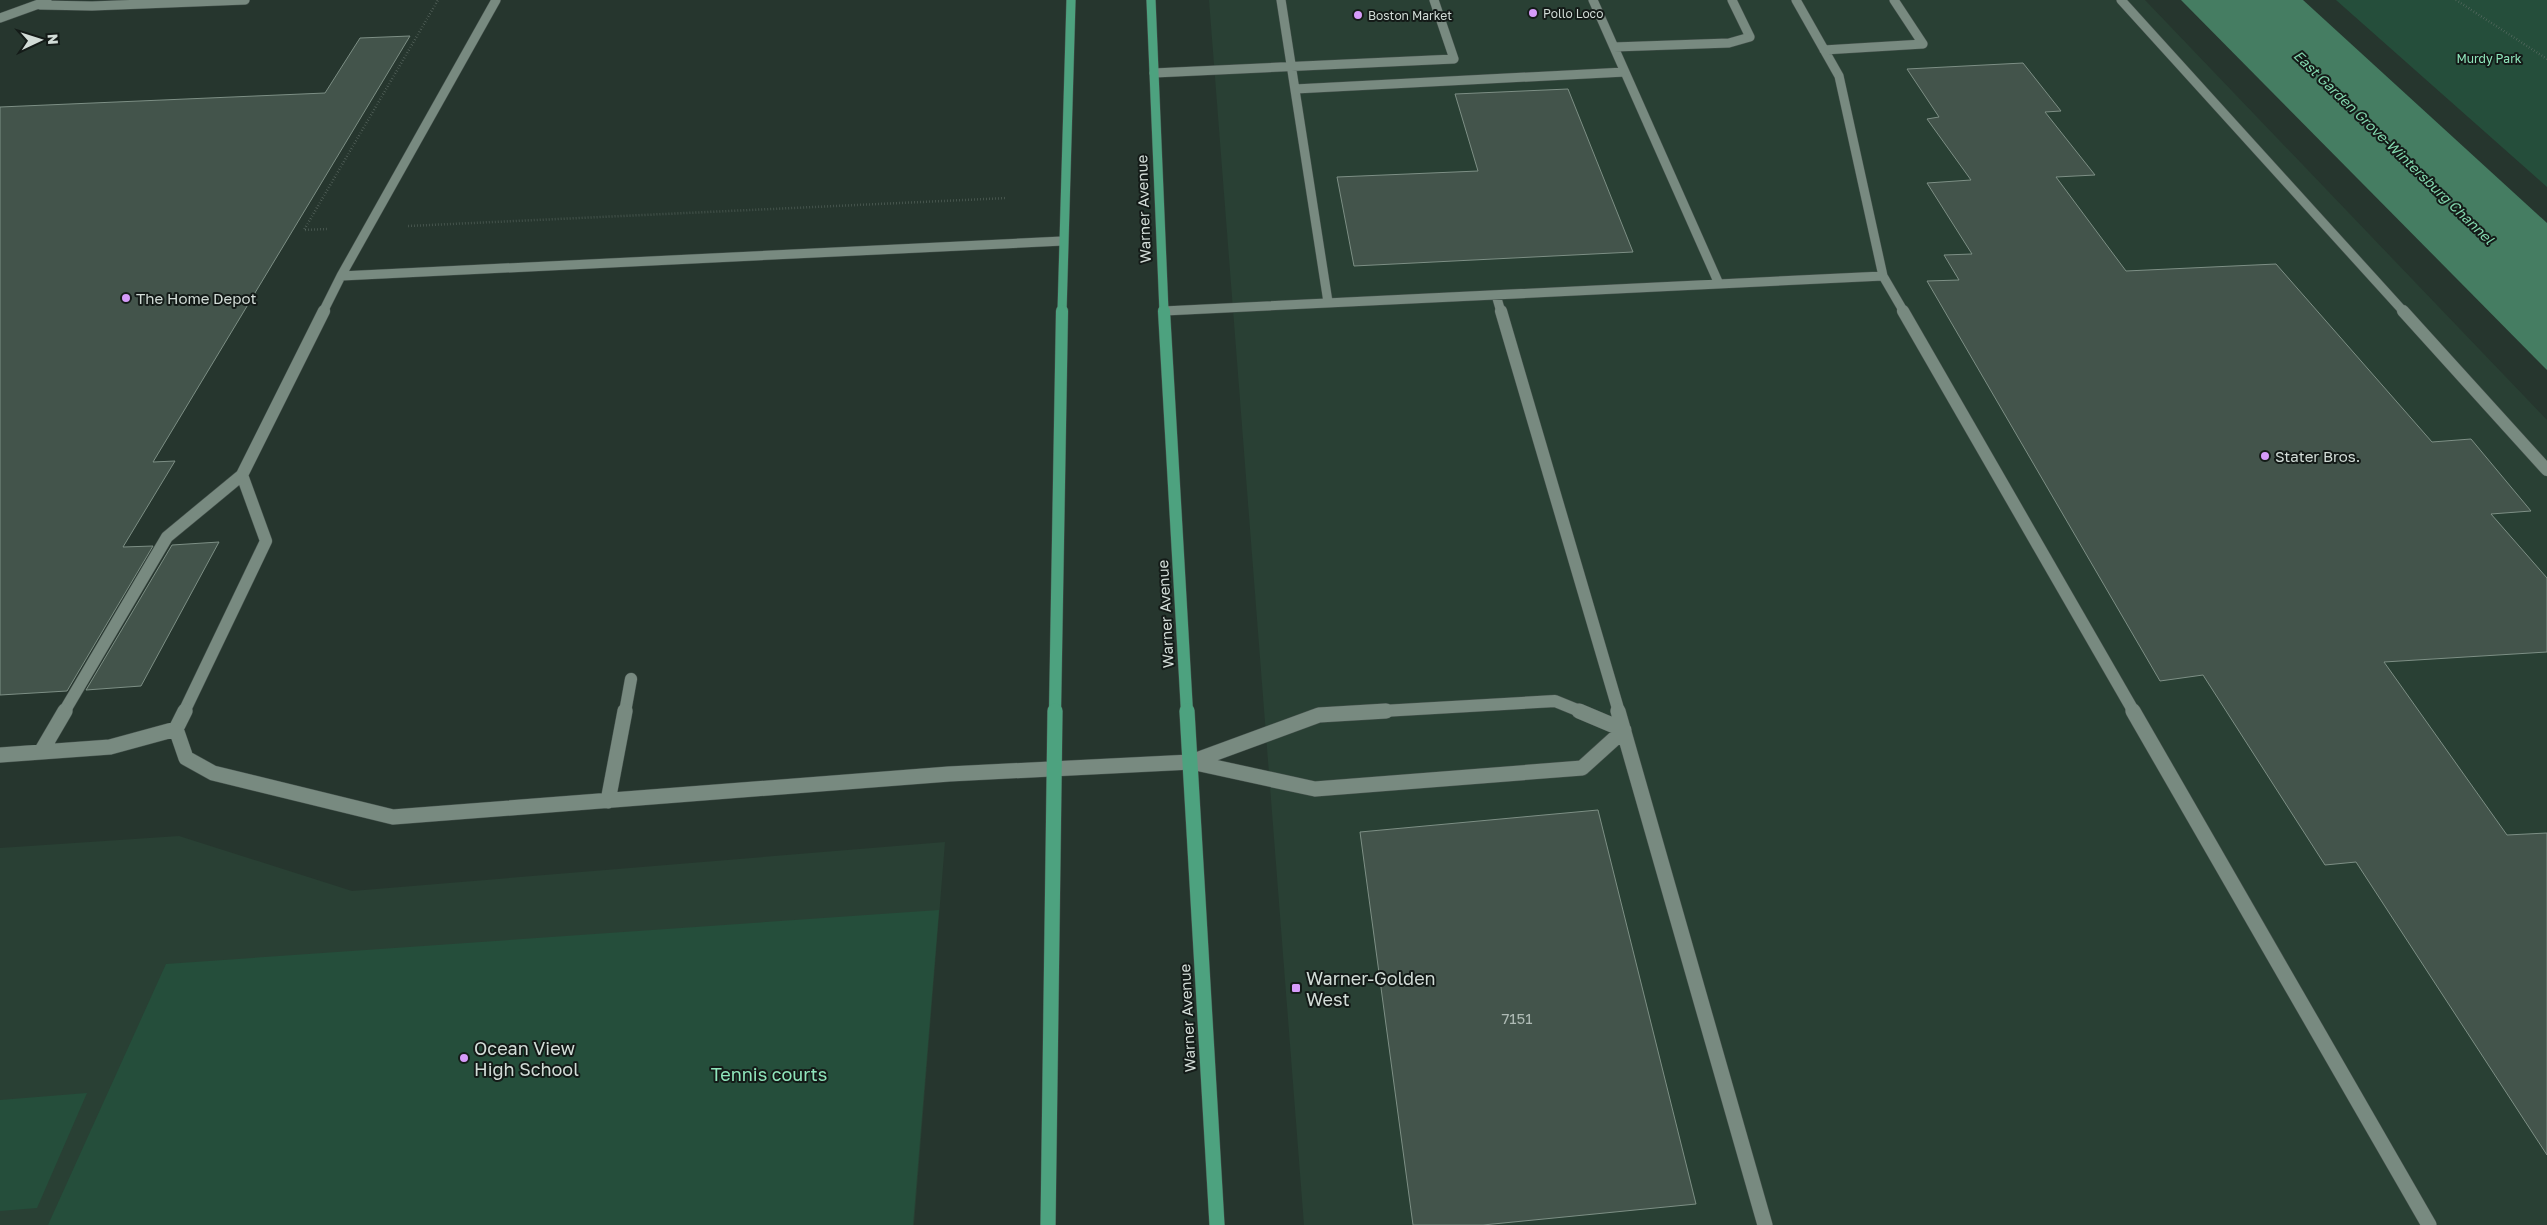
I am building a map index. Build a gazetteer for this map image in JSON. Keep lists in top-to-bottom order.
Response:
{
  "streets": {
    "main road": ["Warner Avenue"]
  },
  "water": ["East Garden Grove-Wintersburg Channel"],
  "parks": ["Murdy Park", "Tennis courts"],
  "places": {
    "other": [
      "Pollo Loco",
      "Boston Market",
      "The Home Depot",
      "Stater Bros.",
      "Ocean View High School"
    ],
    "transit": ["Warner-Golden West"]
  },
  "house_numbers": ["7151"],
  "north": "right"
}
